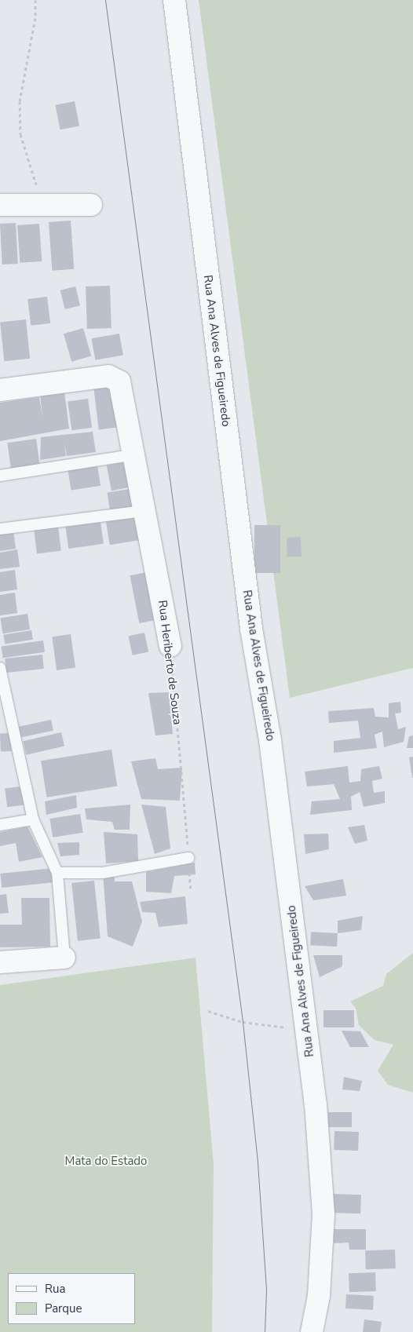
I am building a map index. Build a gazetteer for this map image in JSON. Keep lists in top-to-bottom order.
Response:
{
  "streets": {
    "street": ["Rua Ana Alves de Figueiredo", "Rua Heriberto de Souza"]
  },
  "parks": ["Mata do Estado"],
  "legend": ["Rua", "Parque"]
}
